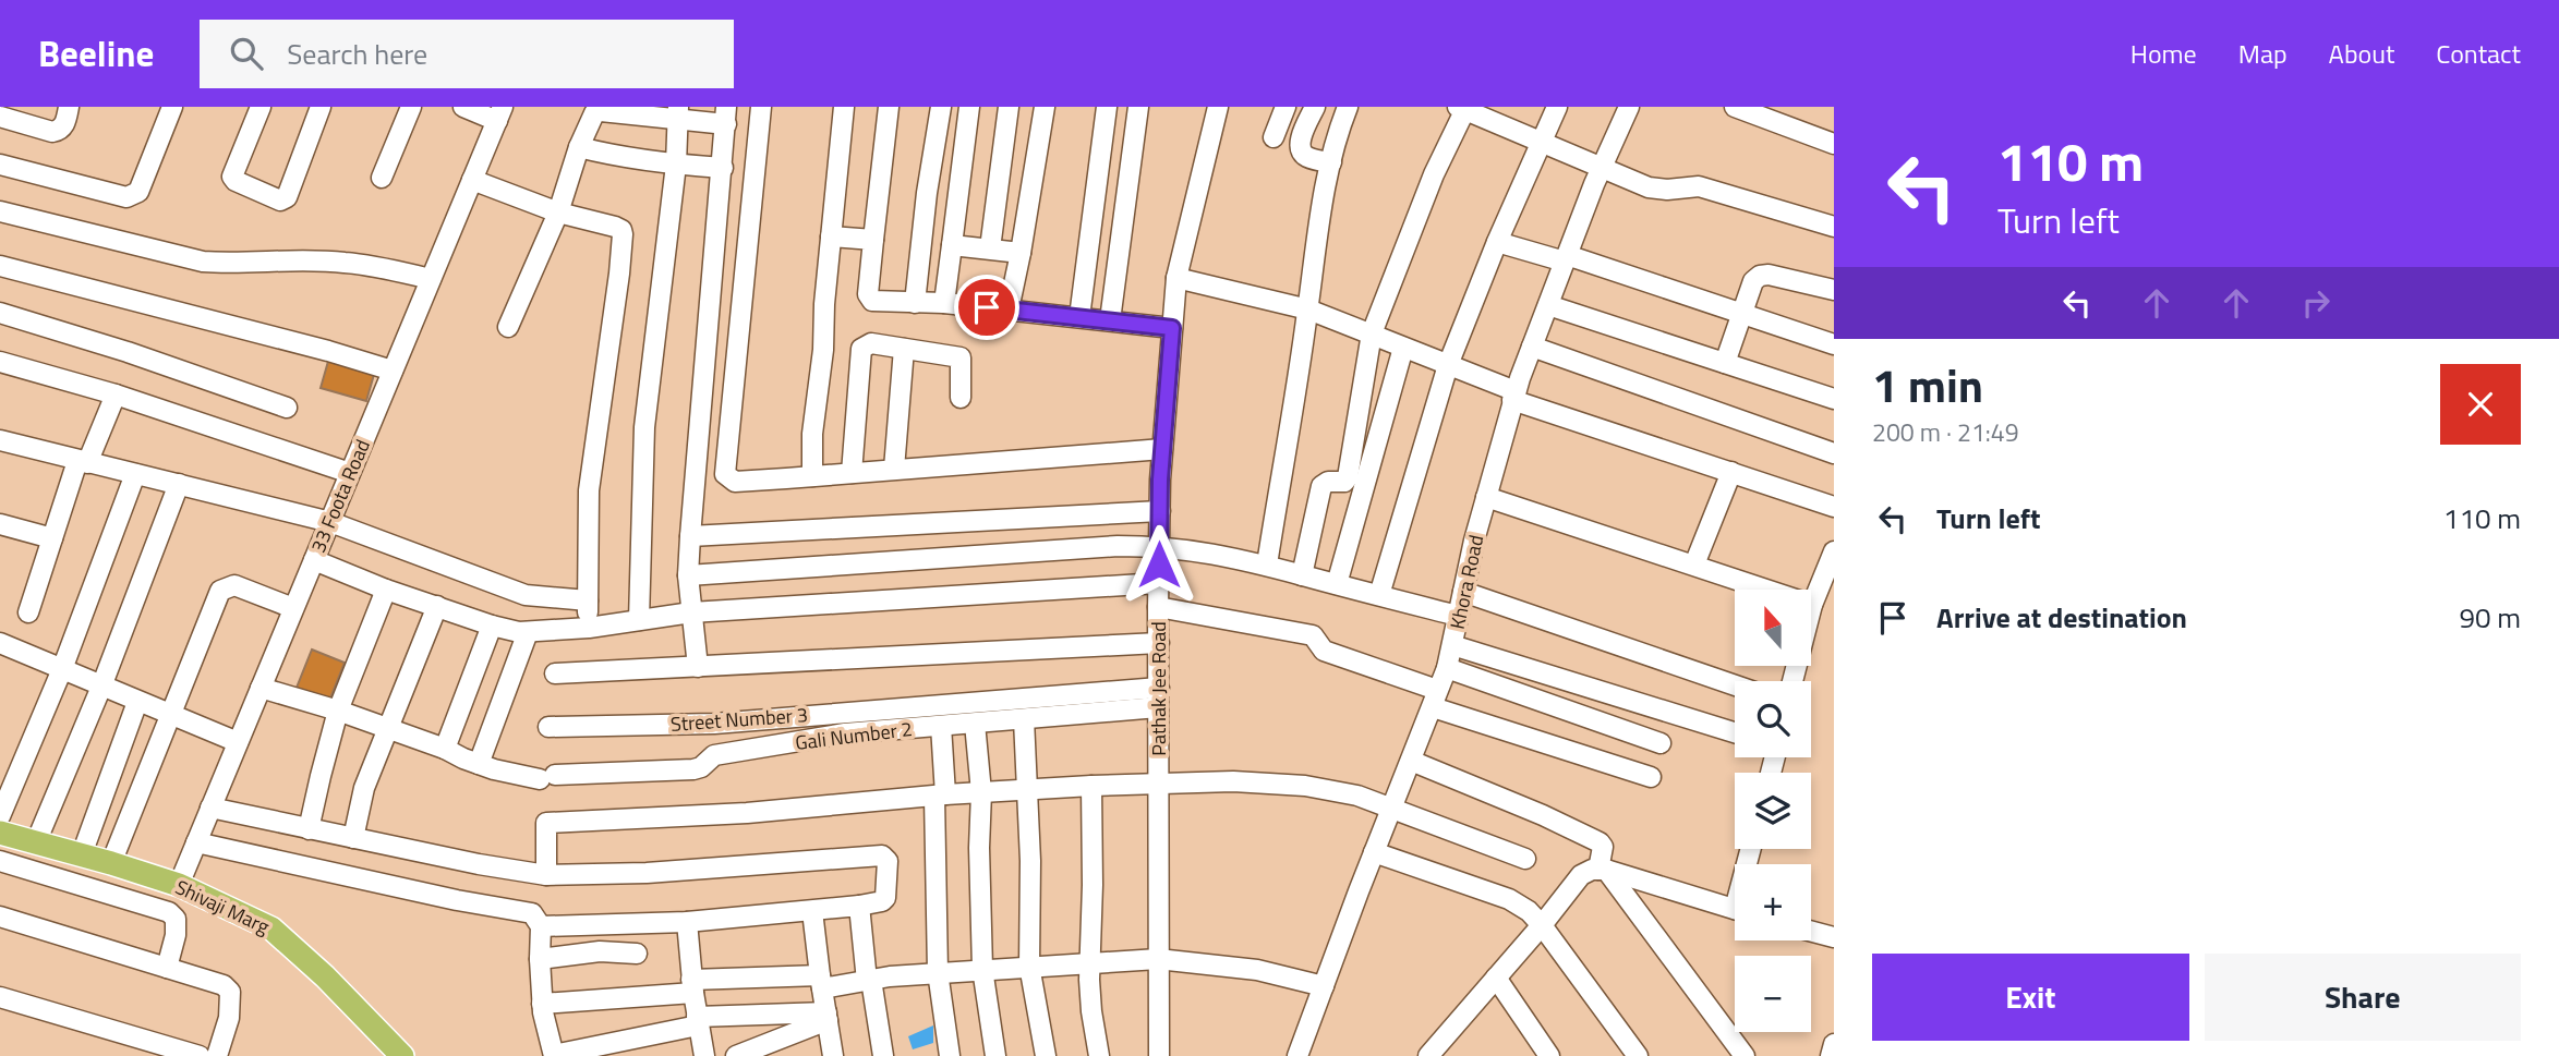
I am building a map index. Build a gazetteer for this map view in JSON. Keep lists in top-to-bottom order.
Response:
{
  "streets": {
    "main road": ["Shivaji Marg"],
    "street": [
      "33 Foota Road",
      "Khora Road",
      "Pathak Jee Road",
      "Street Number 3",
      "Gali Number 2"
    ]
  },
  "crossings": [
    ["33 Foota Road", "Gali Number 2"],
    ["33 Foota Road", "Shivaji Marg"],
    ["Pathak Jee Road", "Street Number 3"],
    ["Pathak Jee Road", "Gali Number 2"],
    ["Street Number 3", "Gali Number 2"]
  ],
  "north": "top",
  "page": {
    "header": "Beeline",
    "search": "Search here",
    "nav": [
      "Home",
      "Map",
      "About",
      "Contact"
    ],
    "turn": ["110 m", "Turn left"],
    "heading": ["1 min", "200 m · 21:49"],
    "list": [
      {
        "name": "Turn left",
        "value": "110 m"
      },
      {
        "name": "Arrive at destination",
        "value": "90 m"
      }
    ],
    "map_buttons": ["+", "−"],
    "buttons": ["Exit", "Share"]
  }
}
